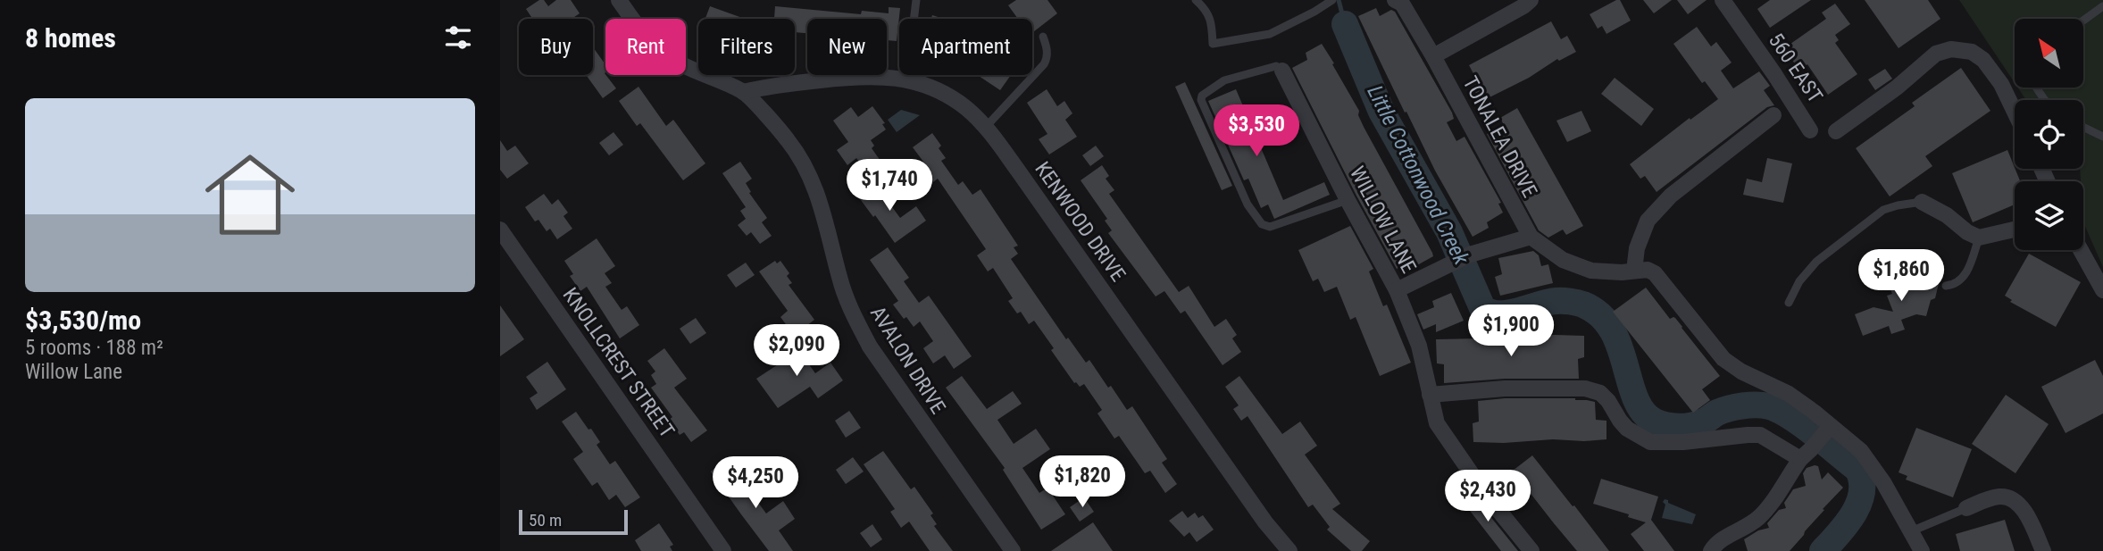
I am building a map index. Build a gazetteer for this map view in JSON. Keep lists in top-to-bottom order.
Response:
{
  "streets": {
    "street": [
      "560 EAST",
      "TONALEA DRIVE",
      "WILLOW LANE",
      "KENWOOD DRIVE",
      "AVALON DRIVE",
      "KNOLLCREST STREET"
    ]
  },
  "crossings": [
    ["KENWOOD DRIVE", "AVALON DRIVE"]
  ],
  "water": ["Little Cottonwood Creek"],
  "scale_bar": "50 m",
  "north": "top left",
  "page": {
    "heading": "8 homes",
    "chip": [
      "Buy",
      "Rent",
      "Filters",
      "New",
      "Apartment"
    ],
    "list": [
      {
        "name": "$3,530/mo",
        "note": "5 rooms · 188 m² · Willow Lane"
      }
    ],
    "price": [
      "$3,530",
      "$1,740",
      "$1,860",
      "$1,900",
      "$2,090",
      "$1,820",
      "$4,250",
      "$2,430"
    ],
    "scale": "50 m"
  }
}
